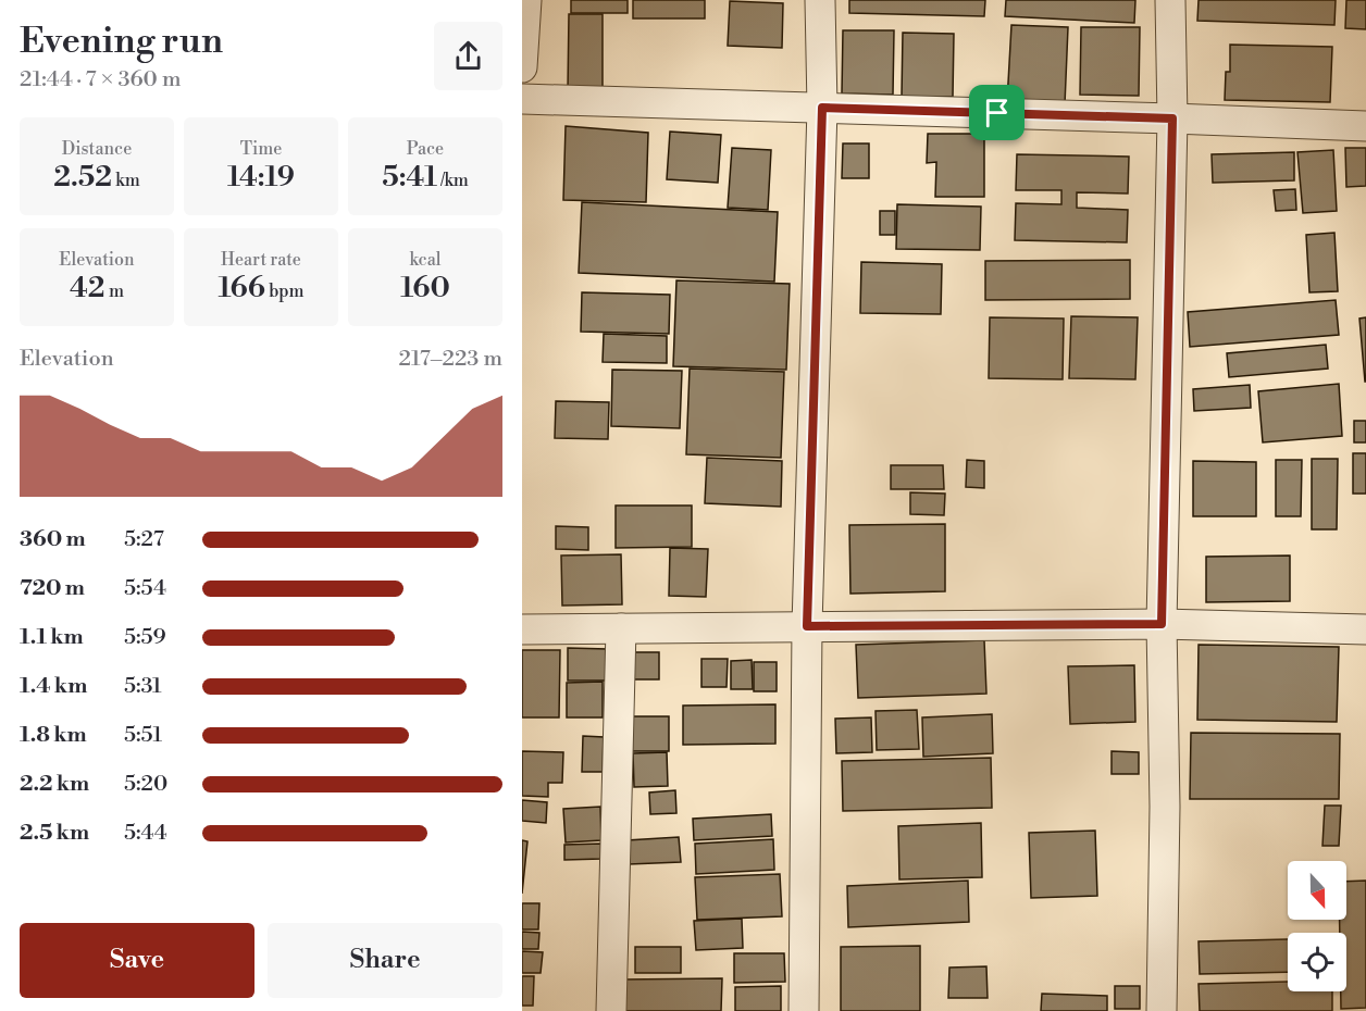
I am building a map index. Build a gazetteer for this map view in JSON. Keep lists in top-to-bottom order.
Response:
{
  "north": "bottom",
  "page": {
    "heading": ["Evening run", "21:44 · 7 × 360 m"],
    "stats": [
      ["Distance", "2.52 km"],
      ["Time", "14:19"],
      ["Pace", "5:41 /km"],
      ["Elevation", "42 m"],
      ["Heart rate", "166 bpm"],
      ["kcal", "160"]
    ],
    "chart": ["Elevation", "217–223 m"],
    "list": [
      {
        "name": "360 m",
        "note": "5:27"
      },
      {
        "name": "720 m",
        "note": "5:54"
      },
      {
        "name": "1.1 km",
        "note": "5:59"
      },
      {
        "name": "1.4 km",
        "note": "5:31"
      },
      {
        "name": "1.8 km",
        "note": "5:51"
      },
      {
        "name": "2.2 km",
        "note": "5:20"
      },
      {
        "name": "2.5 km",
        "note": "5:44"
      }
    ],
    "buttons": ["Save", "Share"]
  }
}
